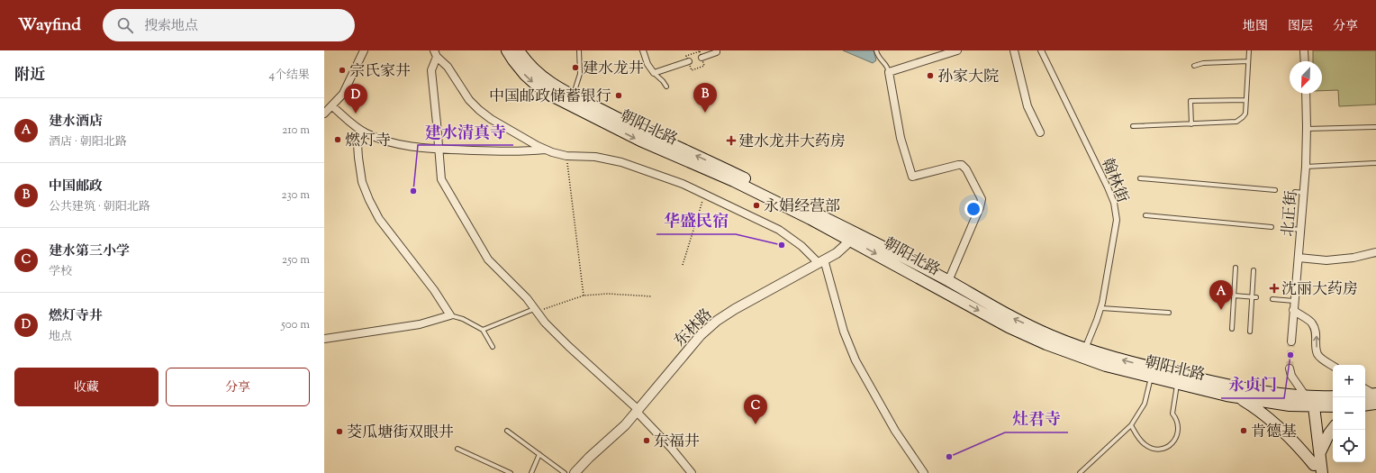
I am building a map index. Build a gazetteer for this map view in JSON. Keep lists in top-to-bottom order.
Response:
{
  "streets": {
    "main road": ["朝阳北路"],
    "street": ["翰林街", "北正街", "东林路"]
  },
  "crossings": [
    ["朝阳北路", "翰林街"],
    ["朝阳北路", "东林路"]
  ],
  "places": {
    "other": [
      "建水龙井",
      "宗氏家井",
      "孙家大院",
      "中国邮政储蓄银行",
      "燃灯寺",
      "建水清真寺",
      "永娟经营部",
      "华盛民宿",
      "永贞门",
      "肯德基",
      "茭瓜塘街双眼井",
      "东福井",
      "灶君寺"
    ],
    "health": ["建水龙井大药房", "沈丽大药房"]
  },
  "north": "bottom left",
  "page": {
    "header": "Wayfind",
    "search": "搜索地点",
    "nav": ["地图", "图层", "分享"],
    "heading": ["附近", "4个结果"],
    "pins": [
      "B",
      "D",
      "A",
      "C"
    ],
    "list": [
      {
        "mark": "A",
        "name": "建水酒店",
        "note": "酒店 · 朝阳北路",
        "value": "210 m"
      },
      {
        "mark": "B",
        "name": "中国邮政",
        "note": "公共建筑 · 朝阳北路",
        "value": "230 m"
      },
      {
        "mark": "C",
        "name": "建水第三小学",
        "note": "学校",
        "value": "250 m"
      },
      {
        "mark": "D",
        "name": "燃灯寺井",
        "note": "地点",
        "value": "500 m"
      }
    ],
    "buttons": ["收藏", "分享"],
    "map_buttons": ["+", "−"]
  }
}
